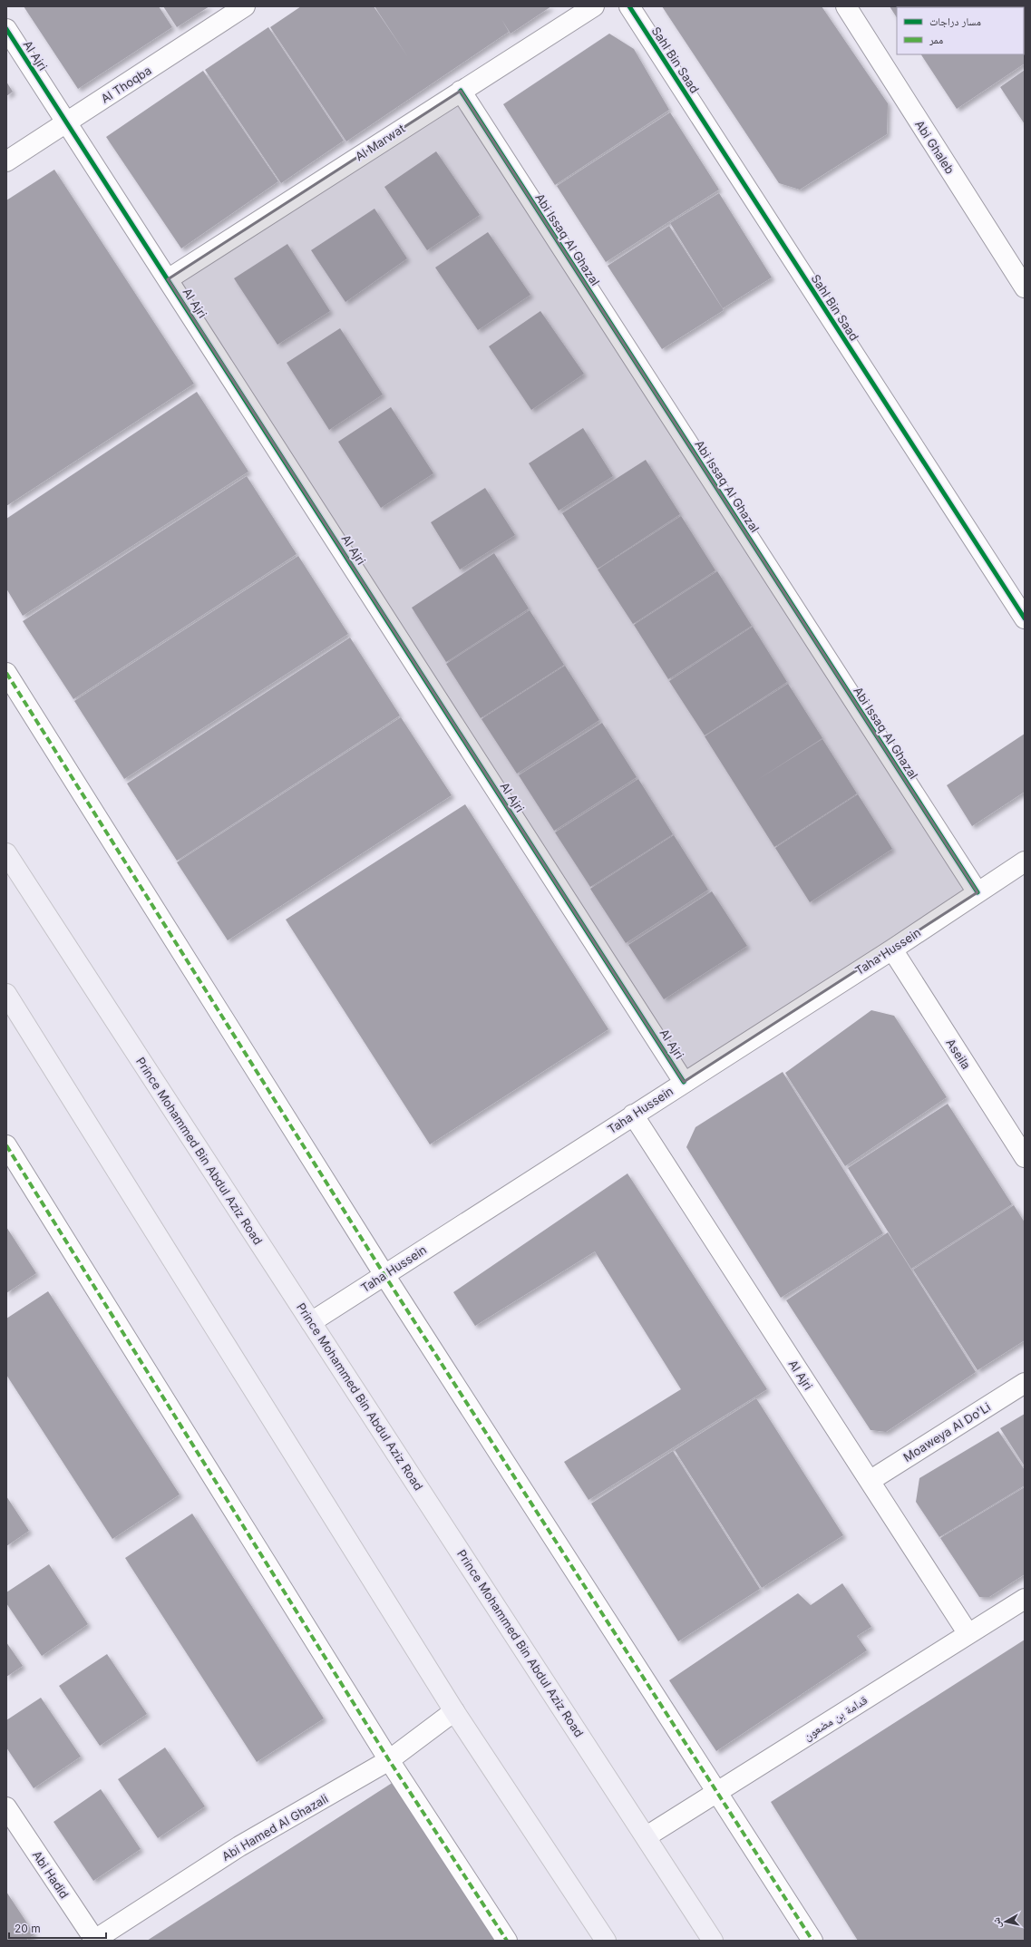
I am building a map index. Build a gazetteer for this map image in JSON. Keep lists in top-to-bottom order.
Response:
{
  "streets": {
    "main road": ["Prince Mohammed Bin Abdul Aziz Road"],
    "street": [
      "Al Ajri",
      "Sahl Bin Saad",
      "Al Thoqba",
      "Al Marwat",
      "Abi Ghaleb",
      "Abi Issaq Al Ghazal",
      "Taha Hussein",
      "Aseila",
      "Moaweya Al Do'Li",
      "قدامة بن مضعون",
      "Abi Hamed Al Ghazali",
      "Abi Hadid"
    ]
  },
  "crossings": [
    ["Al Ajri", "Al Thoqba"],
    ["Al Ajri", "Al Marwat"],
    ["Al Ajri", "Taha Hussein"],
    ["Al Ajri", "Moaweya Al Do'Li"],
    ["Al Ajri", "قدامة بن مضعون"],
    ["Al Marwat", "Abi Issaq Al Ghazal"],
    ["Abi Issaq Al Ghazal", "Taha Hussein"],
    ["Taha Hussein", "Aseila"],
    ["Taha Hussein", "Prince Mohammed Bin Abdul Aziz Road"],
    ["Prince Mohammed Bin Abdul Aziz Road", "قدامة بن مضعون"],
    ["Abi Hamed Al Ghazali", "Abi Hadid"]
  ],
  "legend": ["مسار دراجات", "ممر"],
  "scale_bar": "20 m",
  "north": "left"
}
